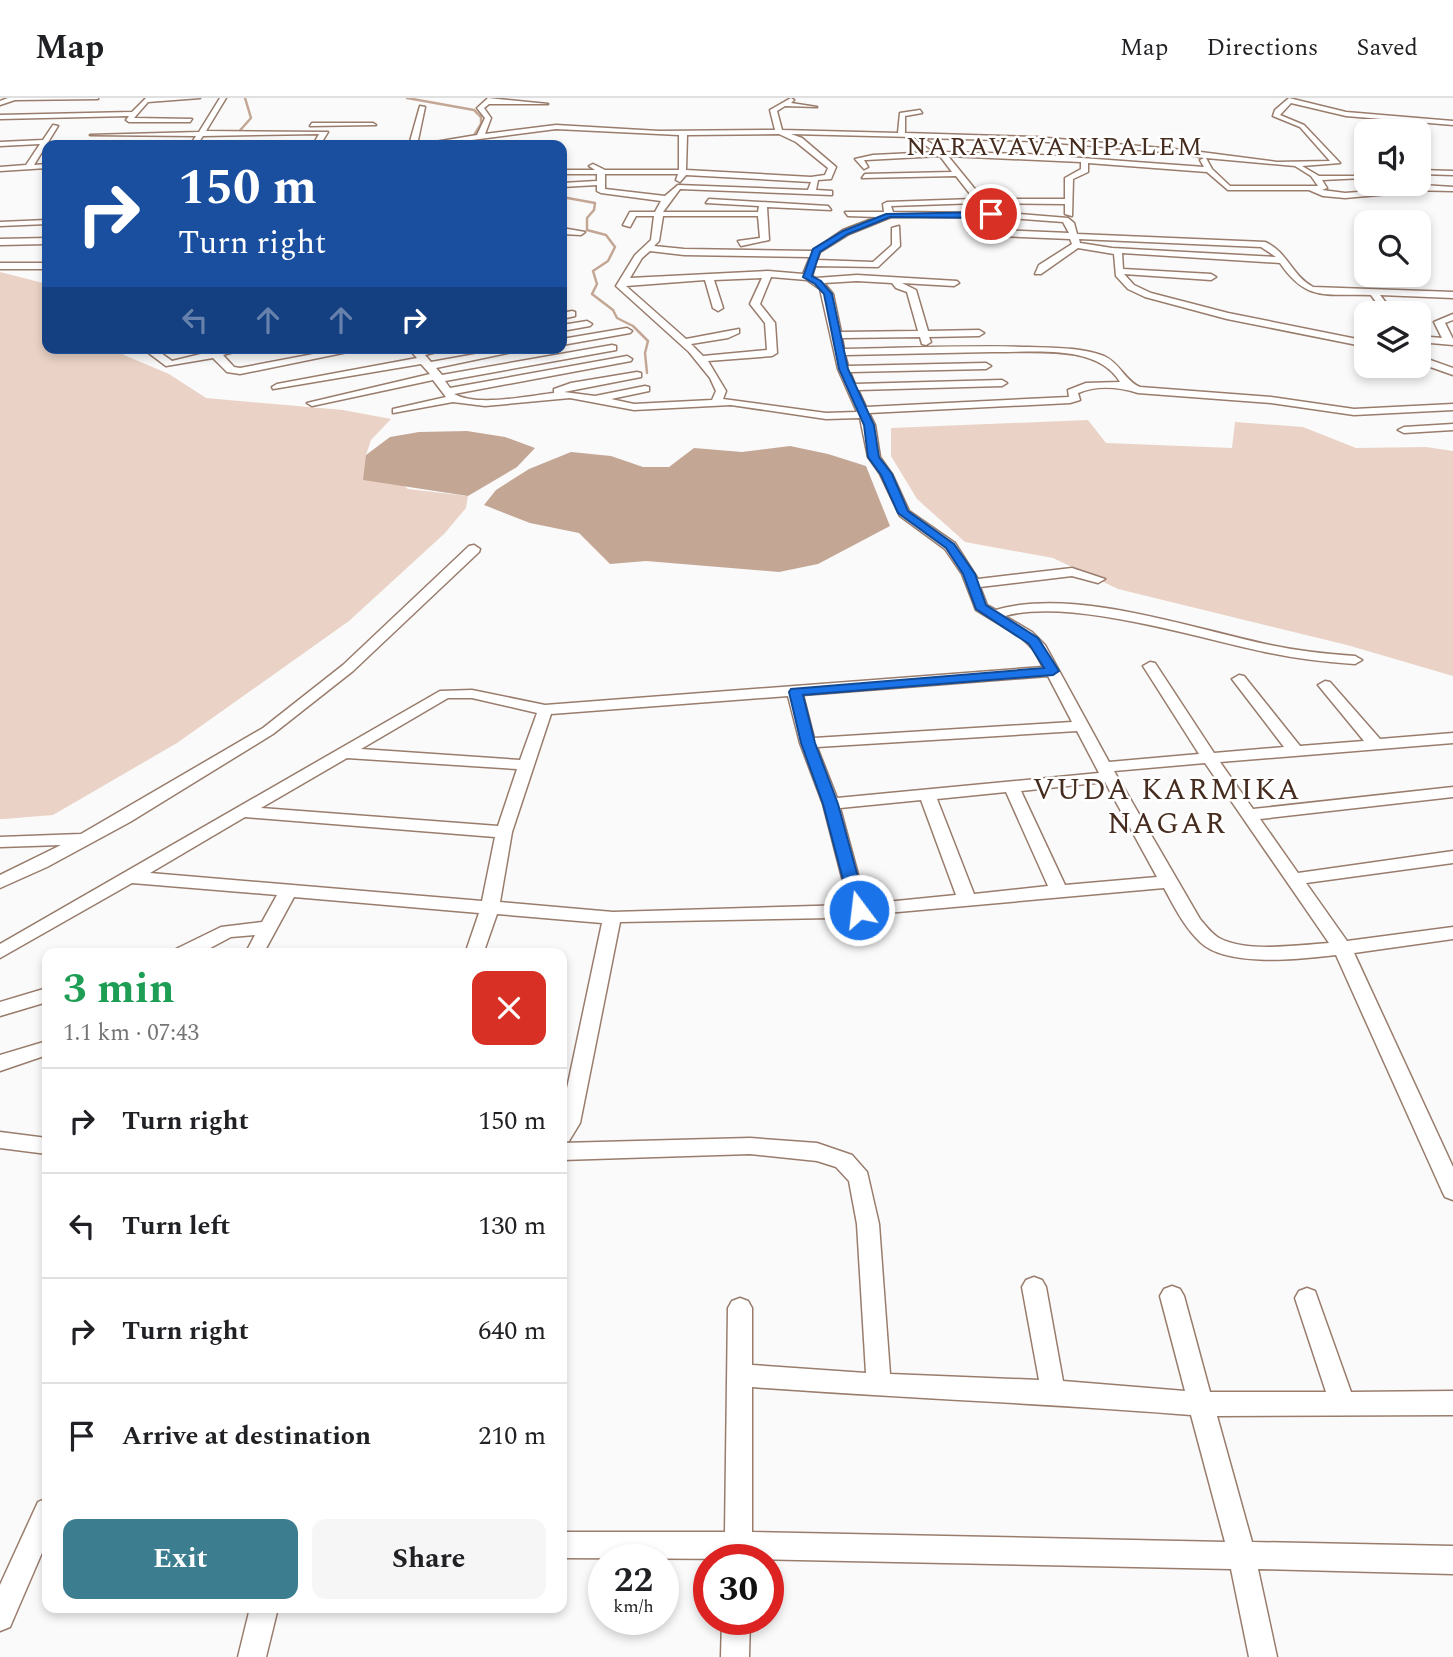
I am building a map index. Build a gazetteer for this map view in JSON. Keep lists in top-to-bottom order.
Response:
{
  "districts": ["NARAVAVANIPALEM", "VUDA KARMIKA NAGAR"],
  "page": {
    "header": "Map",
    "nav": ["Map", "Directions", "Saved"],
    "turn": ["150 m", "Turn right"],
    "heading": ["3 min", "1.1 km · 07:43"],
    "list": [
      {
        "name": "Turn right",
        "value": "150 m"
      },
      {
        "name": "Turn left",
        "value": "130 m"
      },
      {
        "name": "Turn right",
        "value": "640 m"
      },
      {
        "name": "Arrive at destination",
        "value": "210 m"
      }
    ],
    "buttons": ["Exit", "Share"],
    "speed": "22 km/h",
    "limit": "30"
  }
}
